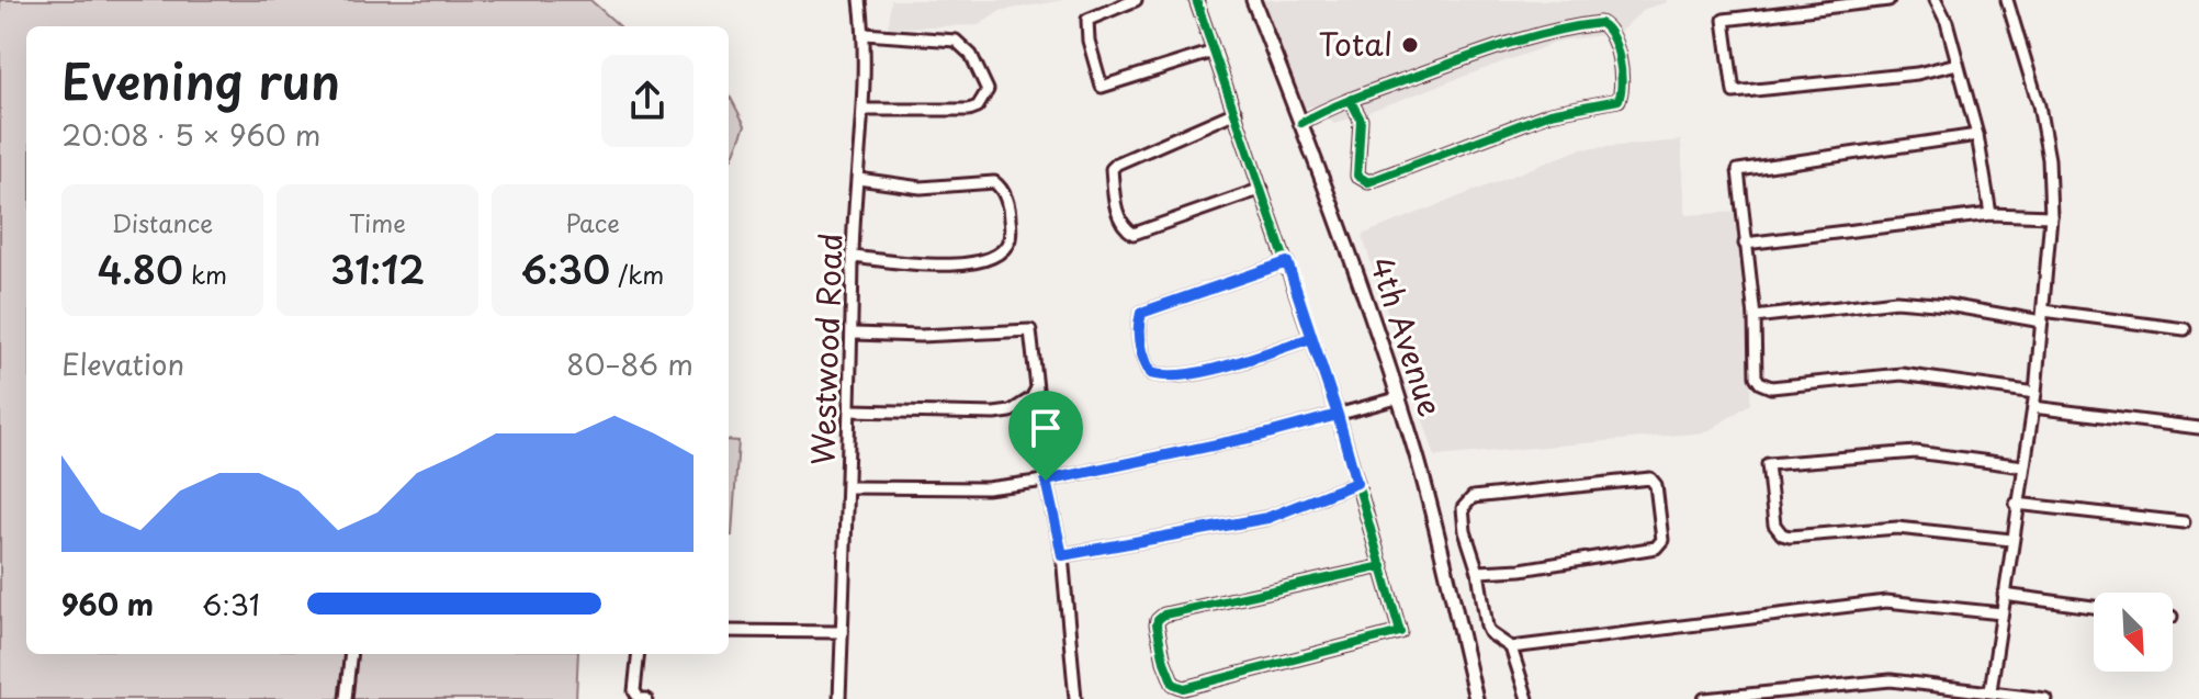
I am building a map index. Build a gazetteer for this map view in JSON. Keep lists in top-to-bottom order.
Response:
{
  "streets": {
    "street": ["4th Avenue", "Westwood Road"]
  },
  "places": ["Total"],
  "north": "bottom right",
  "page": {
    "heading": ["Evening run", "20:08 · 5 × 960 m"],
    "stats": [
      ["Distance", "4.80 km"],
      ["Time", "31:12"],
      ["Pace", "6:30 /km"]
    ],
    "chart": ["Elevation", "80–86 m"],
    "list": [
      {
        "name": "960 m",
        "note": "6:31"
      }
    ]
  }
}
